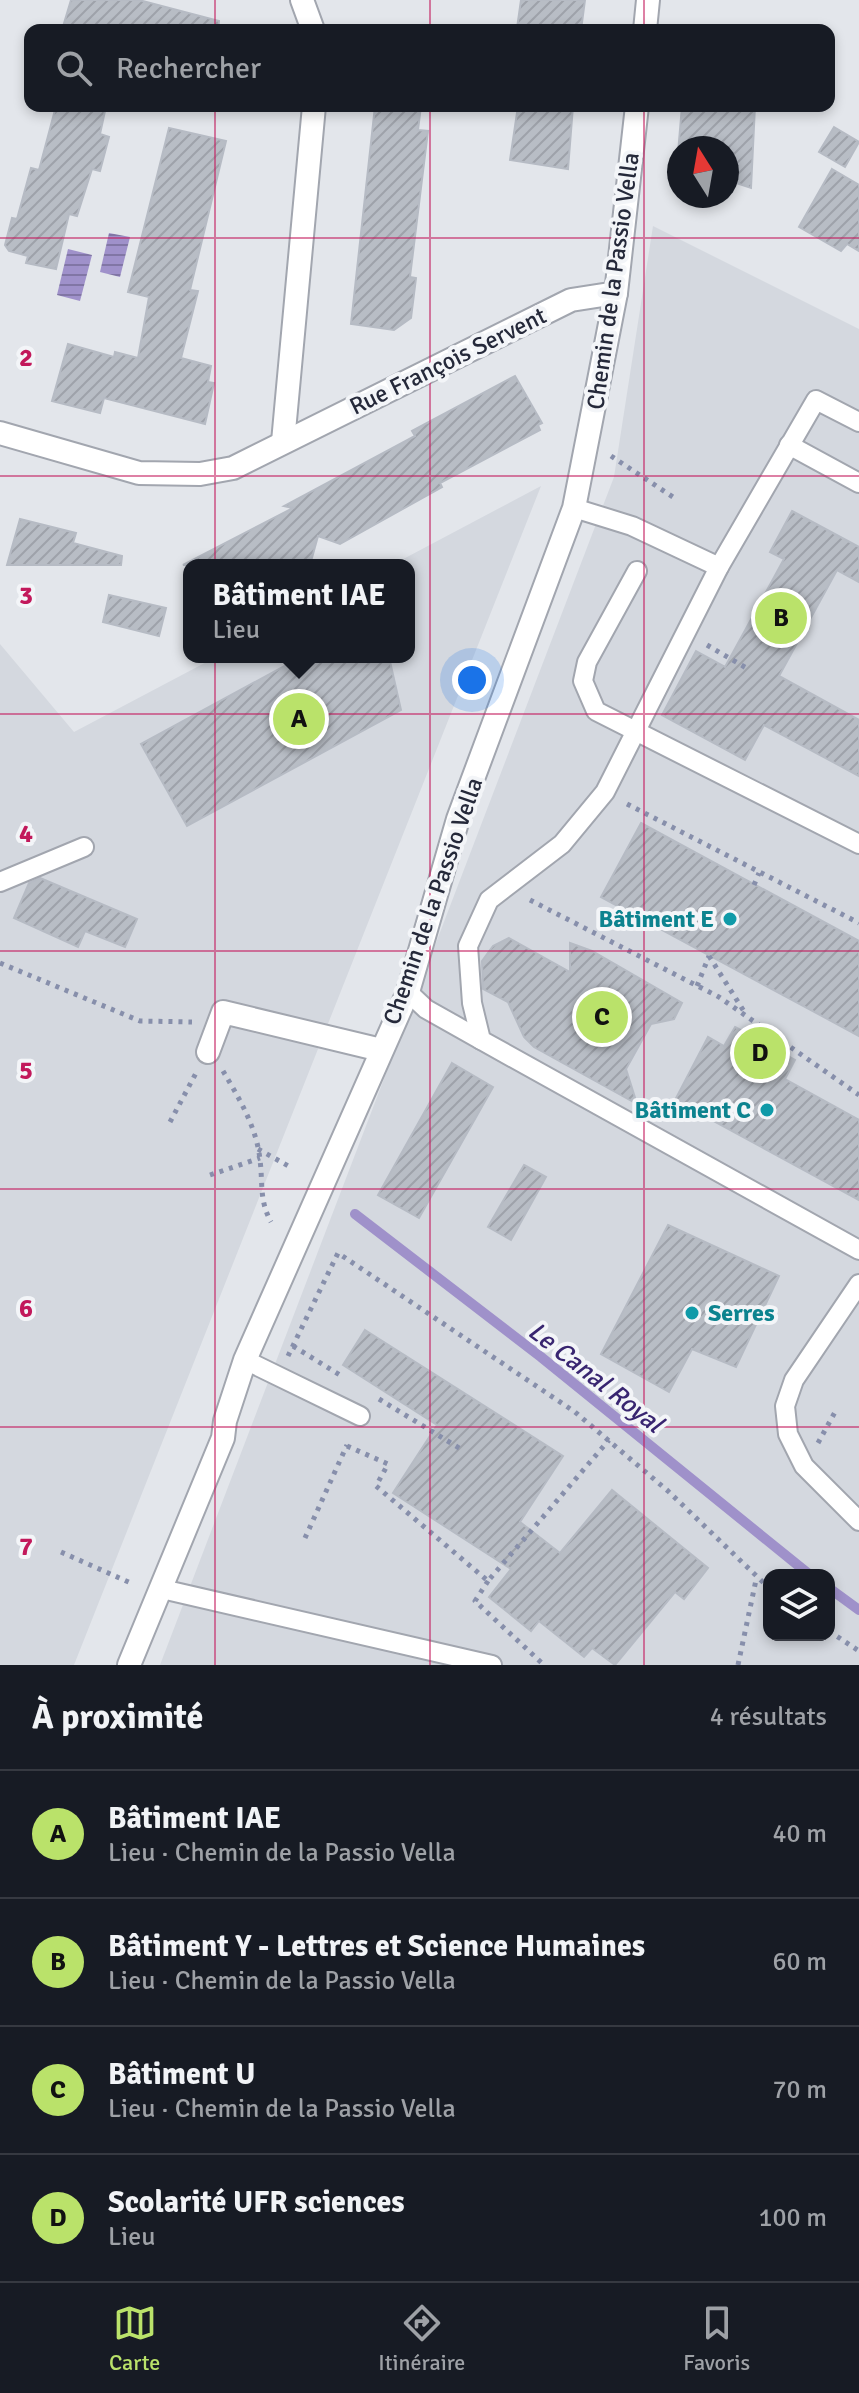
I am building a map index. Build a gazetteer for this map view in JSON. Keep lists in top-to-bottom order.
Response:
{
  "streets": {
    "street": ["Chemin de la Passio Vella", "Rue François Servent"]
  },
  "crossings": [
    ["Chemin de la Passio Vella", "Rue François Servent"]
  ],
  "water": ["Le Canal Royal"],
  "places": ["Bâtiment E", "Bâtiment C", "Serres"],
  "north": "top",
  "page": {
    "search": "Rechercher",
    "popup": ["Bâtiment IAE", "Lieu"],
    "pins": [
      "B",
      "A",
      "C",
      "D"
    ],
    "heading": ["À proximité", "4 résultats"],
    "list": [
      {
        "mark": "A",
        "name": "Bâtiment IAE",
        "note": "Lieu · Chemin de la Passio Vella",
        "value": "40 m"
      },
      {
        "mark": "B",
        "name": "Bâtiment Y - Lettres et Science Humaines",
        "note": "Lieu · Chemin de la Passio Vella",
        "value": "60 m"
      },
      {
        "mark": "C",
        "name": "Bâtiment U",
        "note": "Lieu · Chemin de la Passio Vella",
        "value": "70 m"
      },
      {
        "mark": "D",
        "name": "Scolarité UFR sciences",
        "note": "Lieu",
        "value": "100 m"
      }
    ],
    "nav": ["Carte", "Itinéraire", "Favoris"]
  },
  "grid": {
    "rows": [
      "2",
      "3",
      "4",
      "5",
      "6",
      "7"
    ]
  }
}
